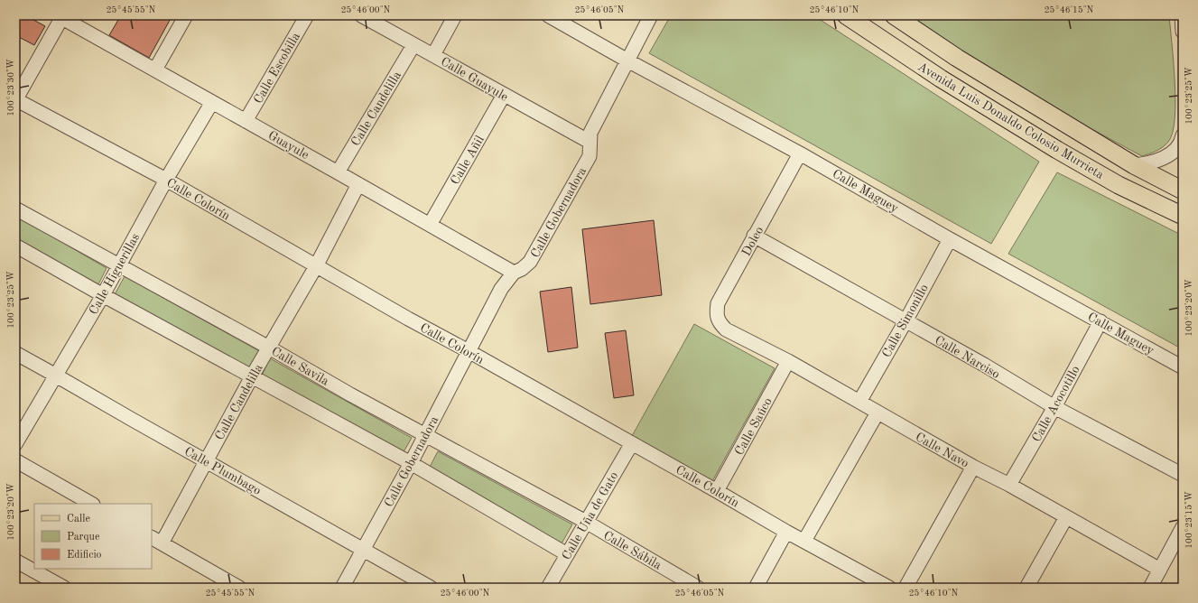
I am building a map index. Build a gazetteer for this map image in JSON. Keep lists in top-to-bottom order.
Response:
{
  "streets": {
    "main road": ["Avenida Luis Donaldo Colosio Murrieta"],
    "street": [
      "Calle Escobilla",
      "Calle Guayule",
      "Calle Candelilla",
      "Guayule",
      "Calle Añil",
      "Calle Maguey",
      "Calle Colorín",
      "Calle Gobernadora",
      "Doleo",
      "Calle Higuerillas",
      "Calle Simonillo",
      "Calle Narciso",
      "Calle Savila",
      "Calle Acocotillo",
      "Calle Saúco",
      "Calle Navo",
      "Calle Plumbago",
      "Calle Uña de Gato",
      "Calle Sábila"
    ]
  },
  "crossings": [
    ["Calle Escobilla", "Guayule"],
    ["Calle Guayule", "Calle Candelilla"],
    ["Calle Guayule", "Calle Añil"],
    ["Calle Guayule", "Calle Gobernadora"],
    ["Calle Candelilla", "Guayule"],
    ["Calle Candelilla", "Calle Colorín"],
    ["Calle Candelilla", "Calle Savila"],
    ["Calle Candelilla", "Calle Plumbago"],
    ["Guayule", "Calle Añil"],
    ["Guayule", "Calle Gobernadora"],
    ["Guayule", "Calle Higuerillas"],
    ["Calle Maguey", "Calle Gobernadora"],
    ["Calle Maguey", "Doleo"],
    ["Calle Maguey", "Calle Simonillo"],
    ["Calle Maguey", "Calle Acocotillo"],
    ["Calle Colorín", "Calle Gobernadora"],
    ["Calle Colorín", "Calle Higuerillas"],
    ["Calle Colorín", "Calle Saúco"],
    ["Calle Colorín", "Calle Uña de Gato"],
    ["Calle Gobernadora", "Calle Savila"],
    ["Calle Gobernadora", "Calle Plumbago"],
    ["Doleo", "Calle Narciso"],
    ["Doleo", "Calle Navo"],
    ["Calle Higuerillas", "Calle Savila"],
    ["Calle Higuerillas", "Calle Plumbago"],
    ["Calle Simonillo", "Calle Narciso"],
    ["Calle Simonillo", "Calle Navo"],
    ["Calle Narciso", "Calle Acocotillo"],
    ["Calle Savila", "Calle Uña de Gato"],
    ["Calle Savila", "Calle Sábila"],
    ["Calle Acocotillo", "Calle Navo"],
    ["Calle Saúco", "Calle Navo"],
    ["Calle Uña de Gato", "Calle Sábila"]
  ],
  "legend": ["Calle", "Parque", "Edificio"],
  "coordinates": [
    "25°45'55\"N",
    "25°46'00\"N",
    "25°46'05\"N",
    "25°46'10\"N",
    "25°46'15\"N",
    "100°23'30\"W",
    "100°23'25\"W",
    "100°23'20\"W",
    "100°23'15\"W"
  ]
}
